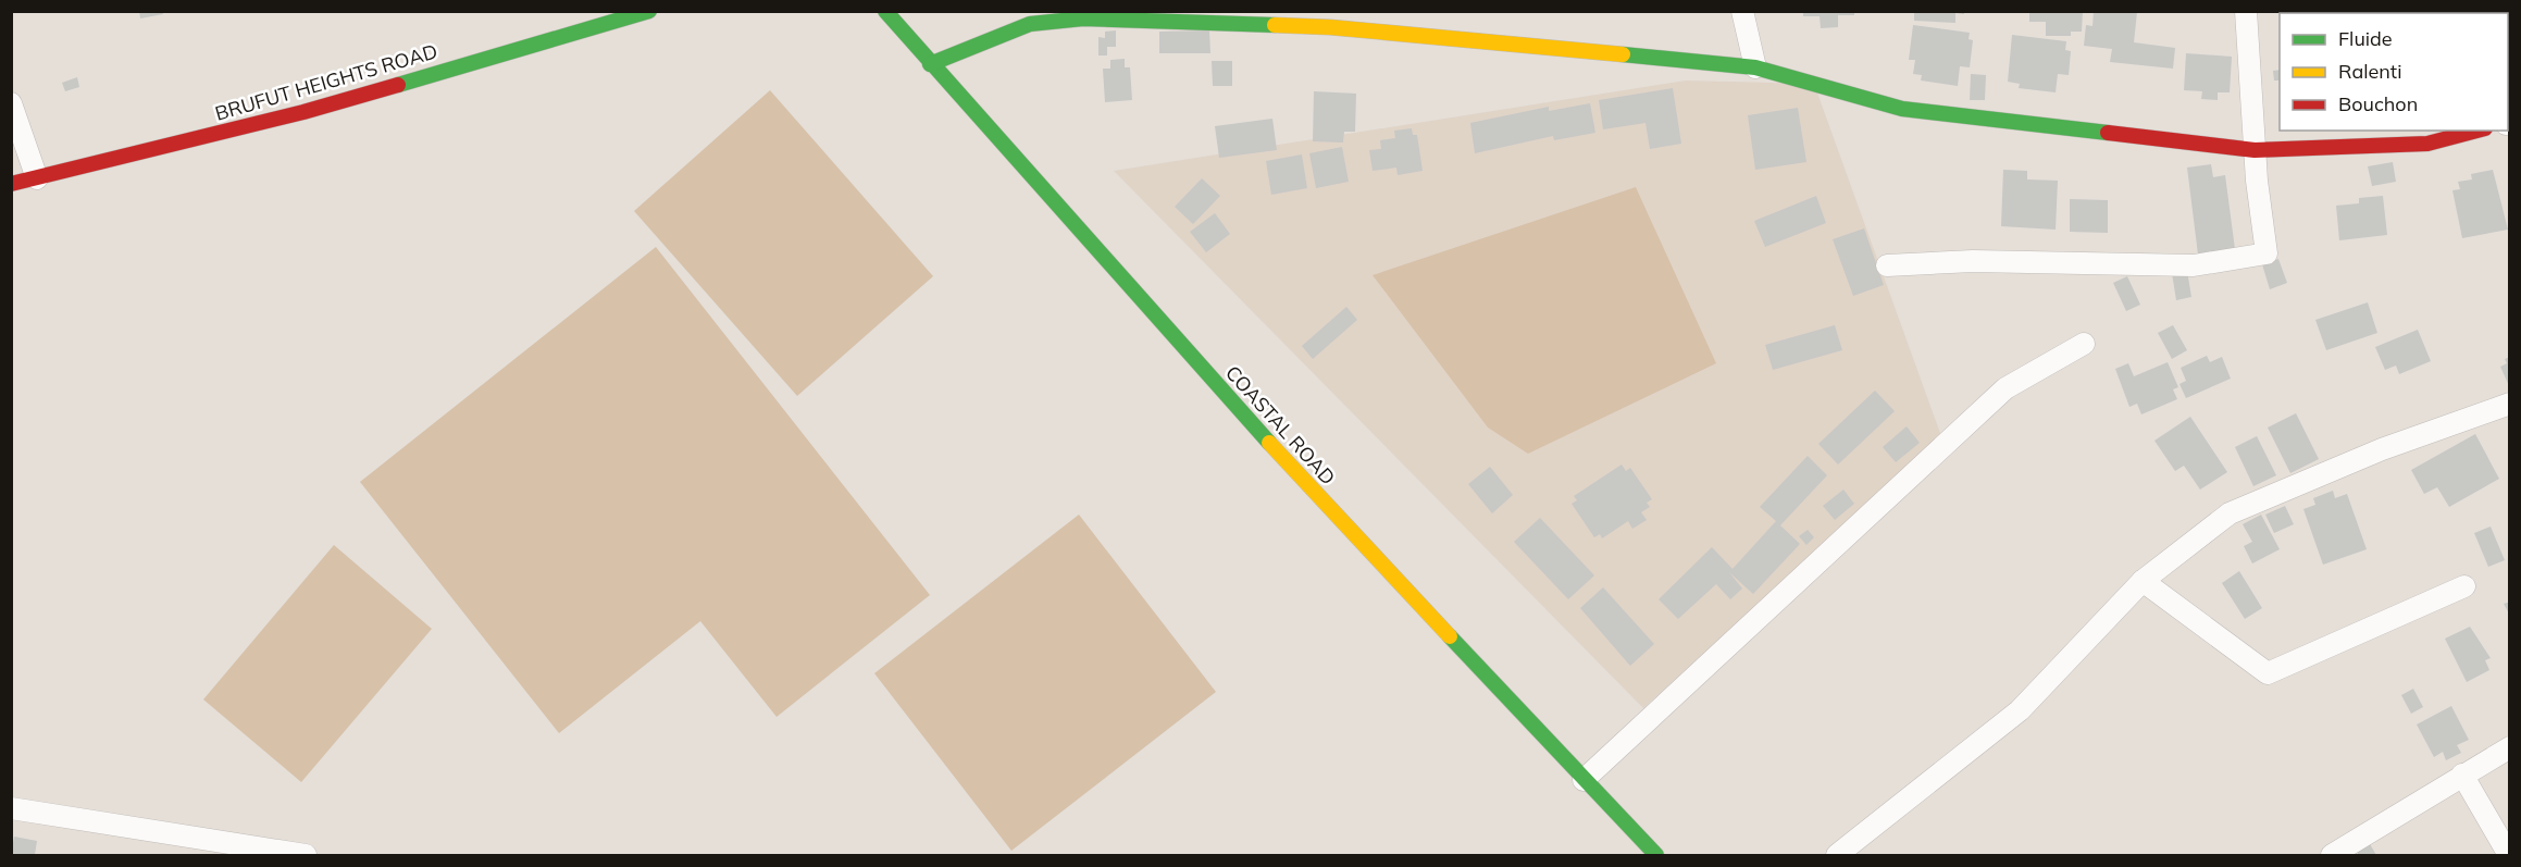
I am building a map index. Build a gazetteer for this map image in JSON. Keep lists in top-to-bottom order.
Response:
{
  "streets": {
    "street": ["BRUFUT HEIGHTS ROAD", "COASTAL ROAD"]
  },
  "legend": ["Fluide", "Ralenti", "Bouchon"]
}
